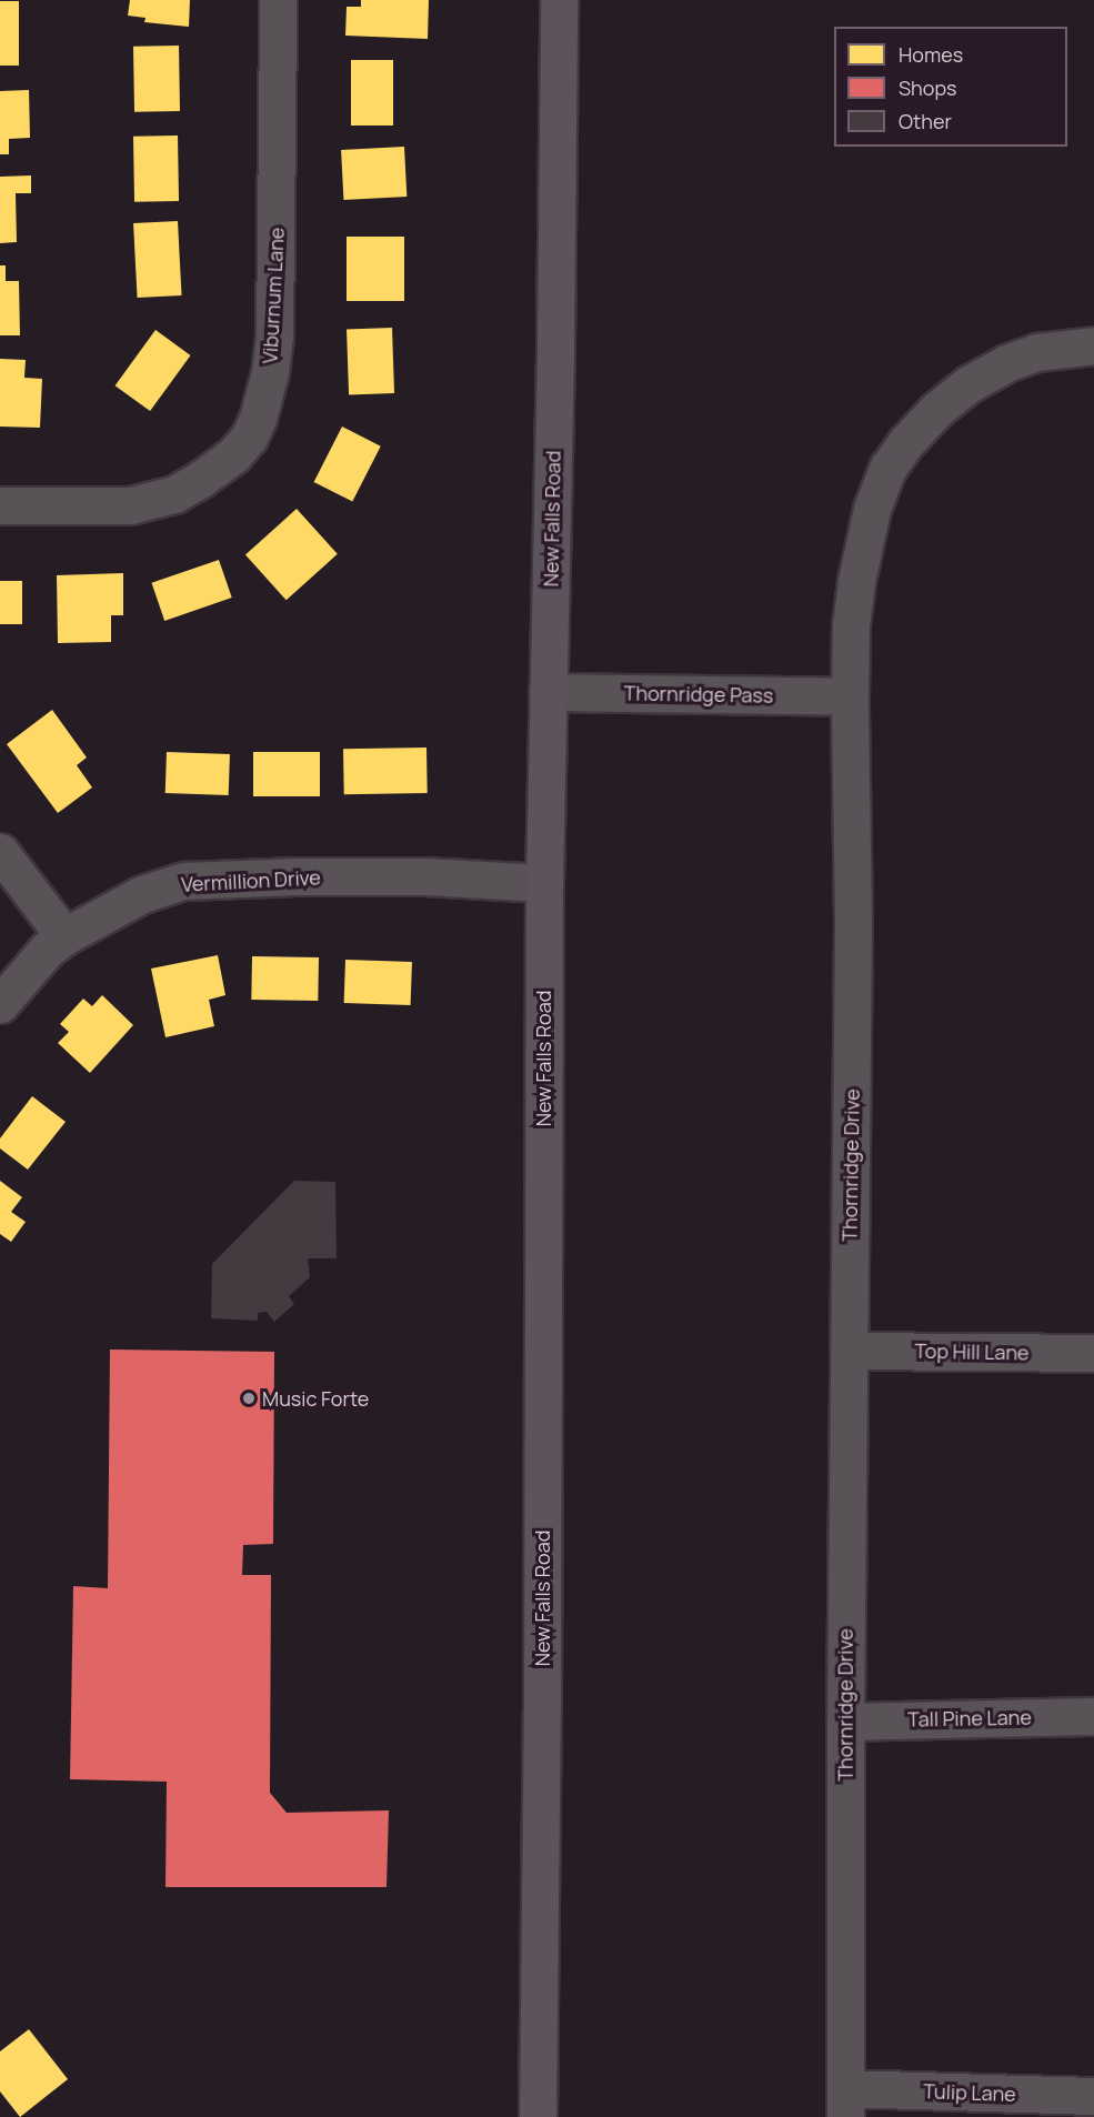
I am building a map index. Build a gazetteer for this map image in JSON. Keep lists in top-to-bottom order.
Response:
{
  "streets": {
    "main road": ["New Falls Road"],
    "street": [
      "Viburnum Lane",
      "Thornridge Pass",
      "Vermillion Drive",
      "Thornridge Drive",
      "Top Hill Lane",
      "Tall Pine Lane",
      "Tulip Lane"
    ]
  },
  "crossings": [
    ["New Falls Road", "Thornridge Pass"],
    ["New Falls Road", "Vermillion Drive"],
    ["Thornridge Pass", "Thornridge Drive"],
    ["Thornridge Drive", "Top Hill Lane"],
    ["Thornridge Drive", "Tall Pine Lane"],
    ["Thornridge Drive", "Tulip Lane"]
  ],
  "places": ["Music Forte"],
  "legend": ["Homes", "Shops", "Other"]
}
